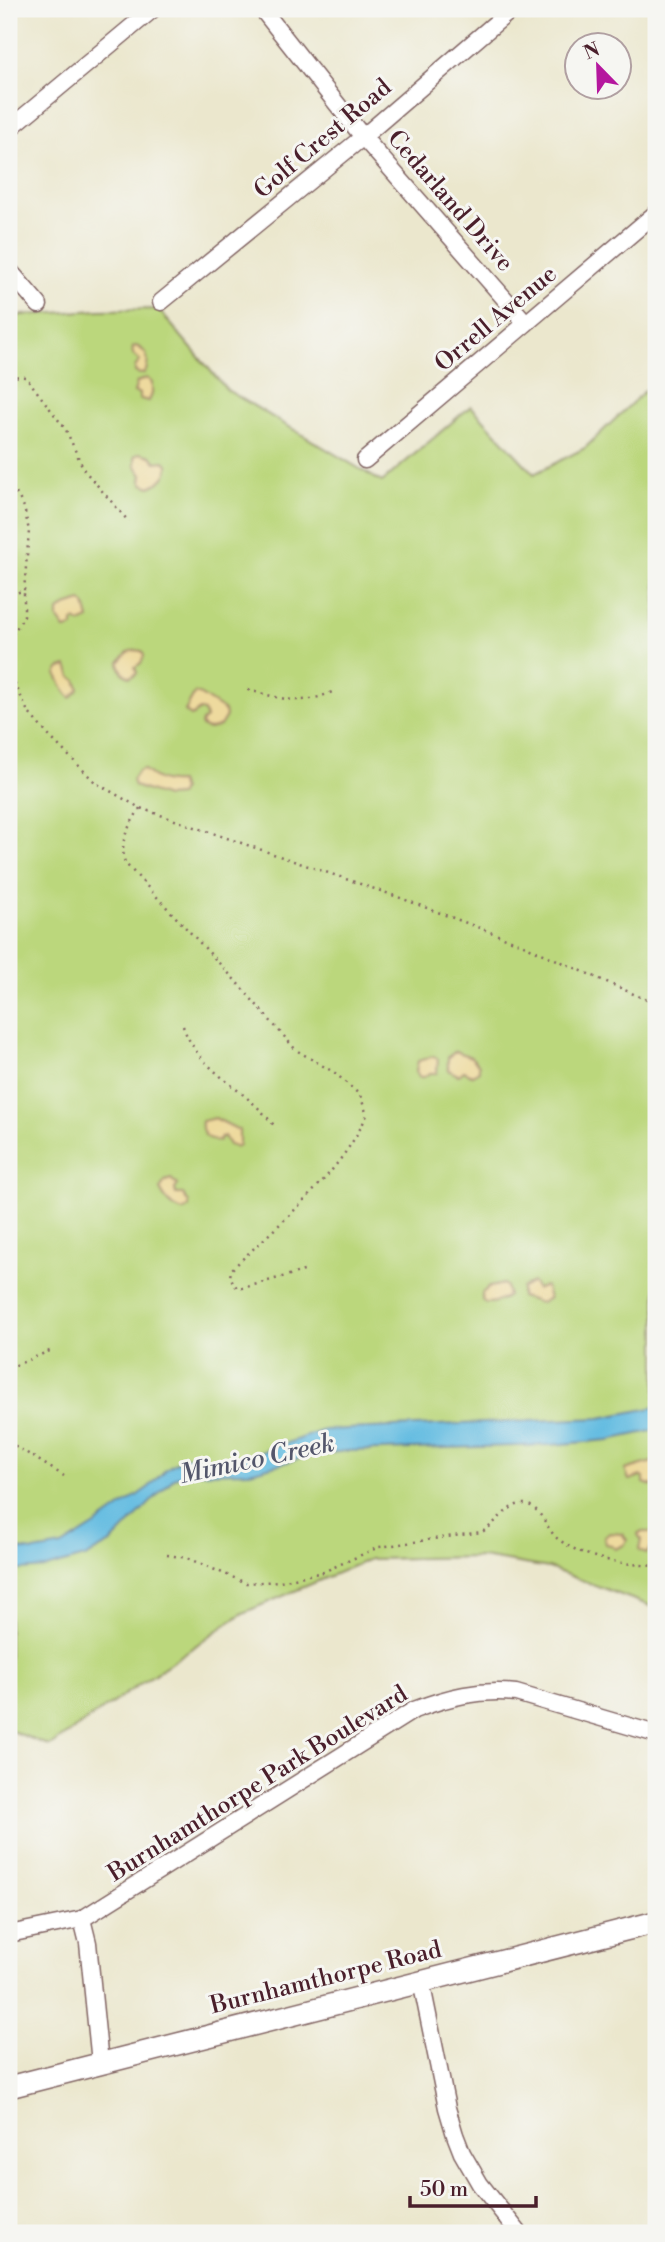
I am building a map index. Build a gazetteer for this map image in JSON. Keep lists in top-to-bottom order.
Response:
{
  "streets": {
    "main road": ["Burnhamthorpe Road"],
    "street": [
      "Golf Crest Road",
      "Cedarland Drive",
      "Orrell Avenue",
      "Burnhamthorpe Park Boulevard"
    ]
  },
  "crossings": [
    ["Golf Crest Road", "Cedarland Drive"],
    ["Cedarland Drive", "Orrell Avenue"]
  ],
  "water": ["Mimico Creek"],
  "scale_bar": "50 m",
  "north": "top left"
}
